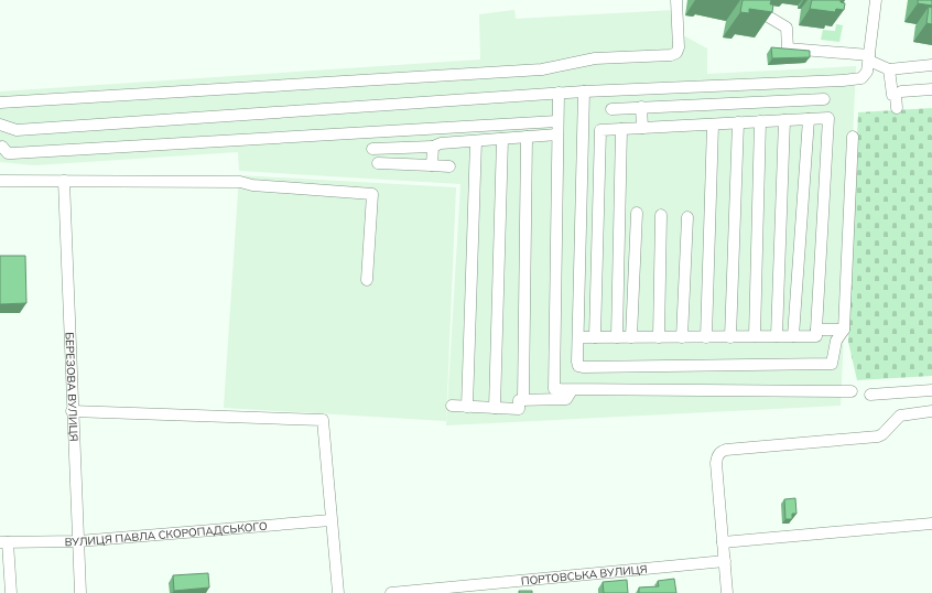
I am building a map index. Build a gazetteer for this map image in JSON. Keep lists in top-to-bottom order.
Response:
{
  "streets": {
    "street": ["БЕРЕЗОВА ВУЛИЦЯ", "ВУЛИЦЯ ПАВЛА СКОРОПАДСЬКОГО", "ПОРТОВСЬКА ВУЛИЦЯ"]
  },
  "crossings": [
    ["БЕРЕЗОВА ВУЛИЦЯ", "ВУЛИЦЯ ПАВЛА СКОРОПАДСЬКОГО"]
  ]
}
